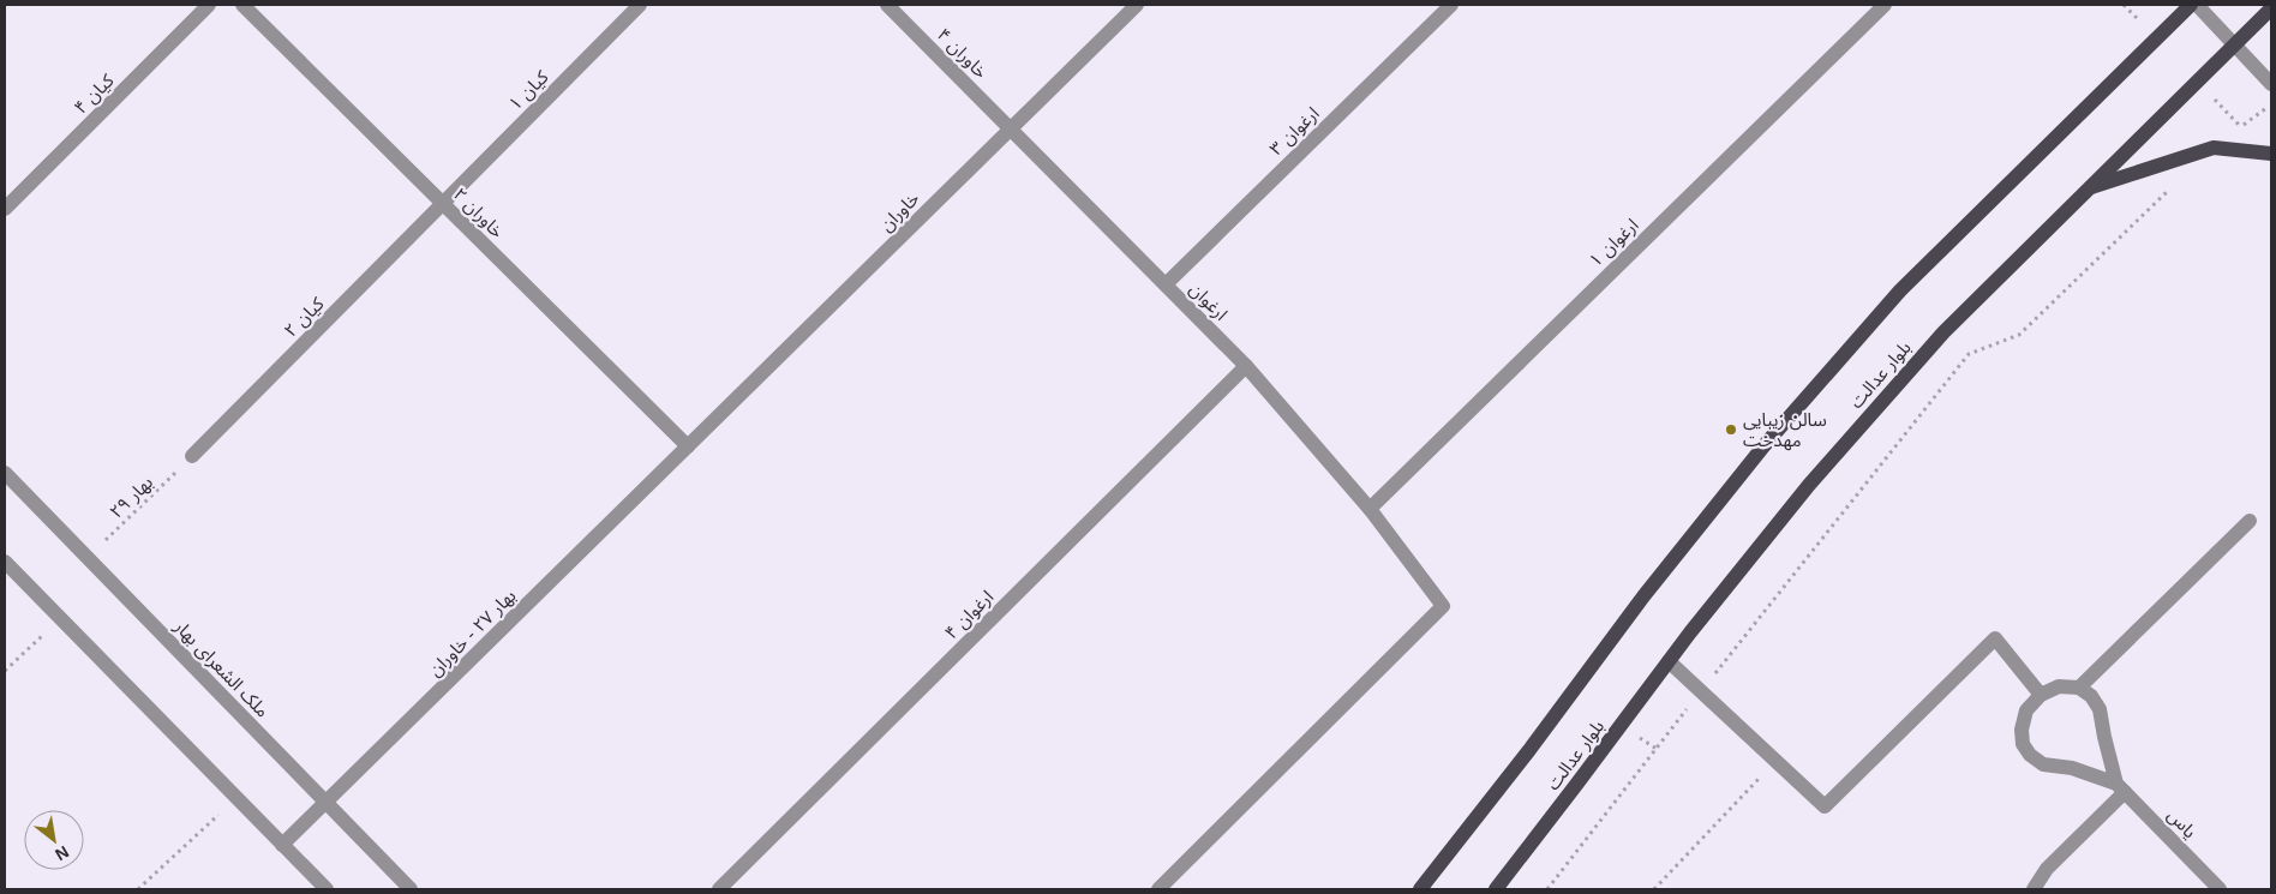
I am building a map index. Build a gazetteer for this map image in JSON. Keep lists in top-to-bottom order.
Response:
{
  "streets": {
    "main road": ["بلوار عدالت"],
    "street": [
      "خاوران ۴",
      "کیان ۱",
      "کیان ۴",
      "ارغوان ۳",
      "خاوران",
      "خاوران ۲",
      "ارغوان ۱",
      "ارغوان",
      "کیان ۲",
      "ارغوان ۴",
      "بهار ۲۷ - خاوران",
      "ملک الشعرای بهار",
      "یاس"
    ],
    "path": ["بهار ۲۹"]
  },
  "crossings": [
    ["خاوران ۴", "خاوران"],
    ["خاوران ۴", "ارغوان"],
    ["کیان ۱", "خاوران ۲"],
    ["کیان ۱", "کیان ۲"],
    ["ارغوان ۳", "ارغوان"],
    ["خاوران", "خاوران ۲"],
    ["خاوران", "ارغوان"],
    ["خاوران", "بهار ۲۷ - خاوران"],
    ["خاوران ۲", "کیان ۲"],
    ["خاوران ۲", "بهار ۲۷ - خاوران"],
    ["ارغوان ۱", "ارغوان"],
    ["ارغوان", "ارغوان ۴"],
    ["کیان ۲", "بهار ۲۹"],
    ["بهار ۲۹", "ملک الشعرای بهار"],
    ["بهار ۲۷ - خاوران", "ملک الشعرای بهار"]
  ],
  "places": ["سالن زیبایی مهدخت"],
  "north": "bottom right"
}
